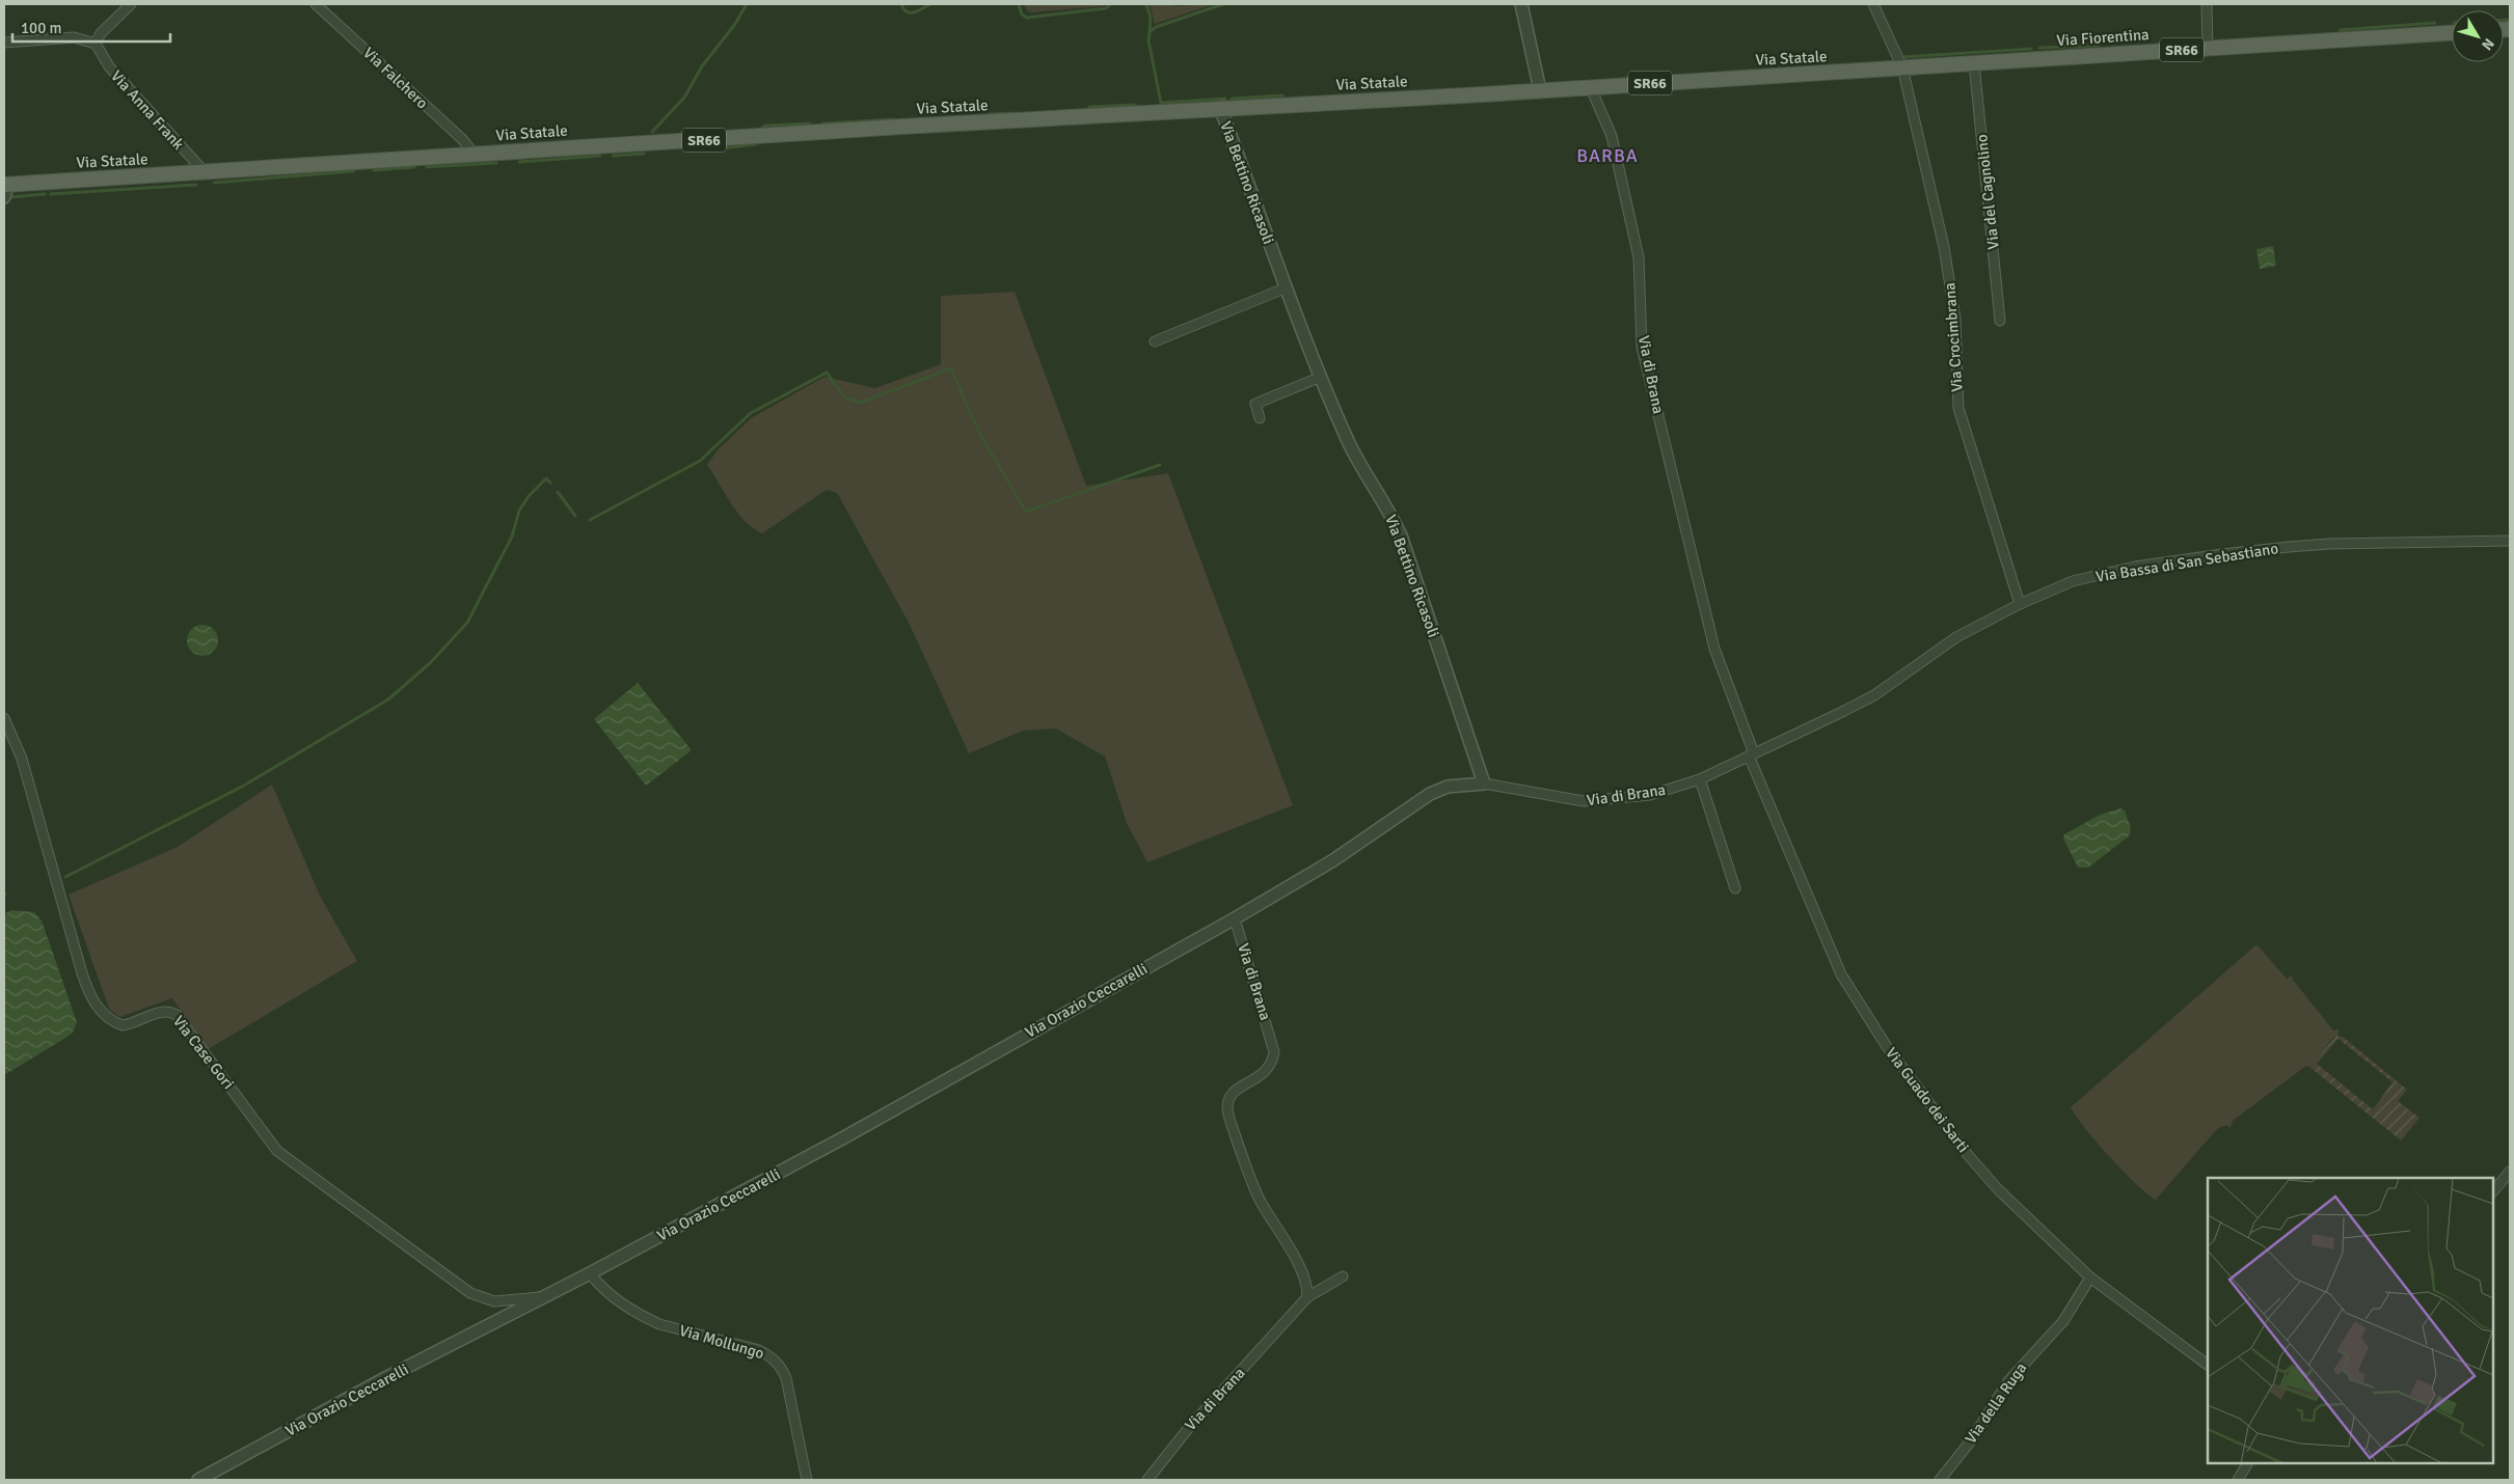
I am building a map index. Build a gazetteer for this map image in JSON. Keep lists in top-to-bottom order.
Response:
{
  "streets": {
    "main road": ["Via Fiorentina", "SR66", "Via Statale"],
    "street": [
      "Via Falchero",
      "Via Anna Frank",
      "Via Bettino Ricasoli",
      "Via del Cagnolino",
      "Via Crocimbrana",
      "Via di Brana",
      "Via Bassa di San Sebastiano",
      "Via Orazio Ceccarelli",
      "Via Case Gori",
      "Via Guado dei Sarti",
      "Via Mollungo",
      "Via della Ruga"
    ]
  },
  "crossings": [
    ["Via Fiorentina", "Via Statale"],
    ["Via Fiorentina", "Via del Cagnolino"],
    ["Via Fiorentina", "Via Crocimbrana"],
    ["Via Statale", "Via Falchero"],
    ["Via Statale", "Via Anna Frank"],
    ["Via Statale", "Via Bettino Ricasoli"],
    ["Via Statale", "Via Crocimbrana"],
    ["Via Statale", "Via di Brana"],
    ["Via Bettino Ricasoli", "Via di Brana"],
    ["Via Crocimbrana", "Via Bassa di San Sebastiano"],
    ["Via di Brana", "Via Bassa di San Sebastiano"],
    ["Via di Brana", "Via Orazio Ceccarelli"],
    ["Via di Brana", "Via Guado dei Sarti"],
    ["Via Bassa di San Sebastiano", "Via Guado dei Sarti"],
    ["Via Orazio Ceccarelli", "Via Case Gori"],
    ["Via Orazio Ceccarelli", "Via Mollungo"],
    ["Via Guado dei Sarti", "Via della Ruga"]
  ],
  "districts": ["BARBA"],
  "scale_bar": "100 m",
  "north": "bottom right"
}
